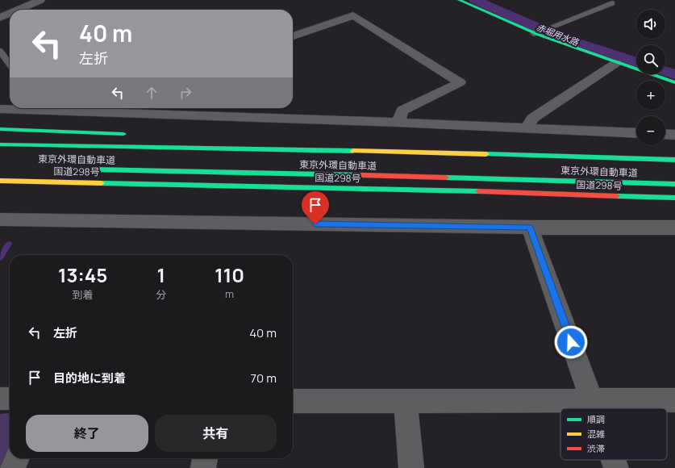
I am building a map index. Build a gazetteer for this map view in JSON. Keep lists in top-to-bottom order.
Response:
{
  "streets": {
    "main road": ["東京外環自動車道", "国道298号"]
  },
  "water": ["赤堀用水路"],
  "legend": ["順調", "混雑", "渋滞"],
  "page": {
    "map_buttons": ["+", "−"],
    "turn": ["40 m", "左折"],
    "eta": [
      "13:45",
      "到着",
      "1",
      "分",
      "110",
      "m"
    ],
    "list": [
      {
        "name": "左折",
        "value": "40 m"
      },
      {
        "name": "目的地に到着",
        "value": "70 m"
      }
    ],
    "buttons": ["終了", "共有"]
  }
}
